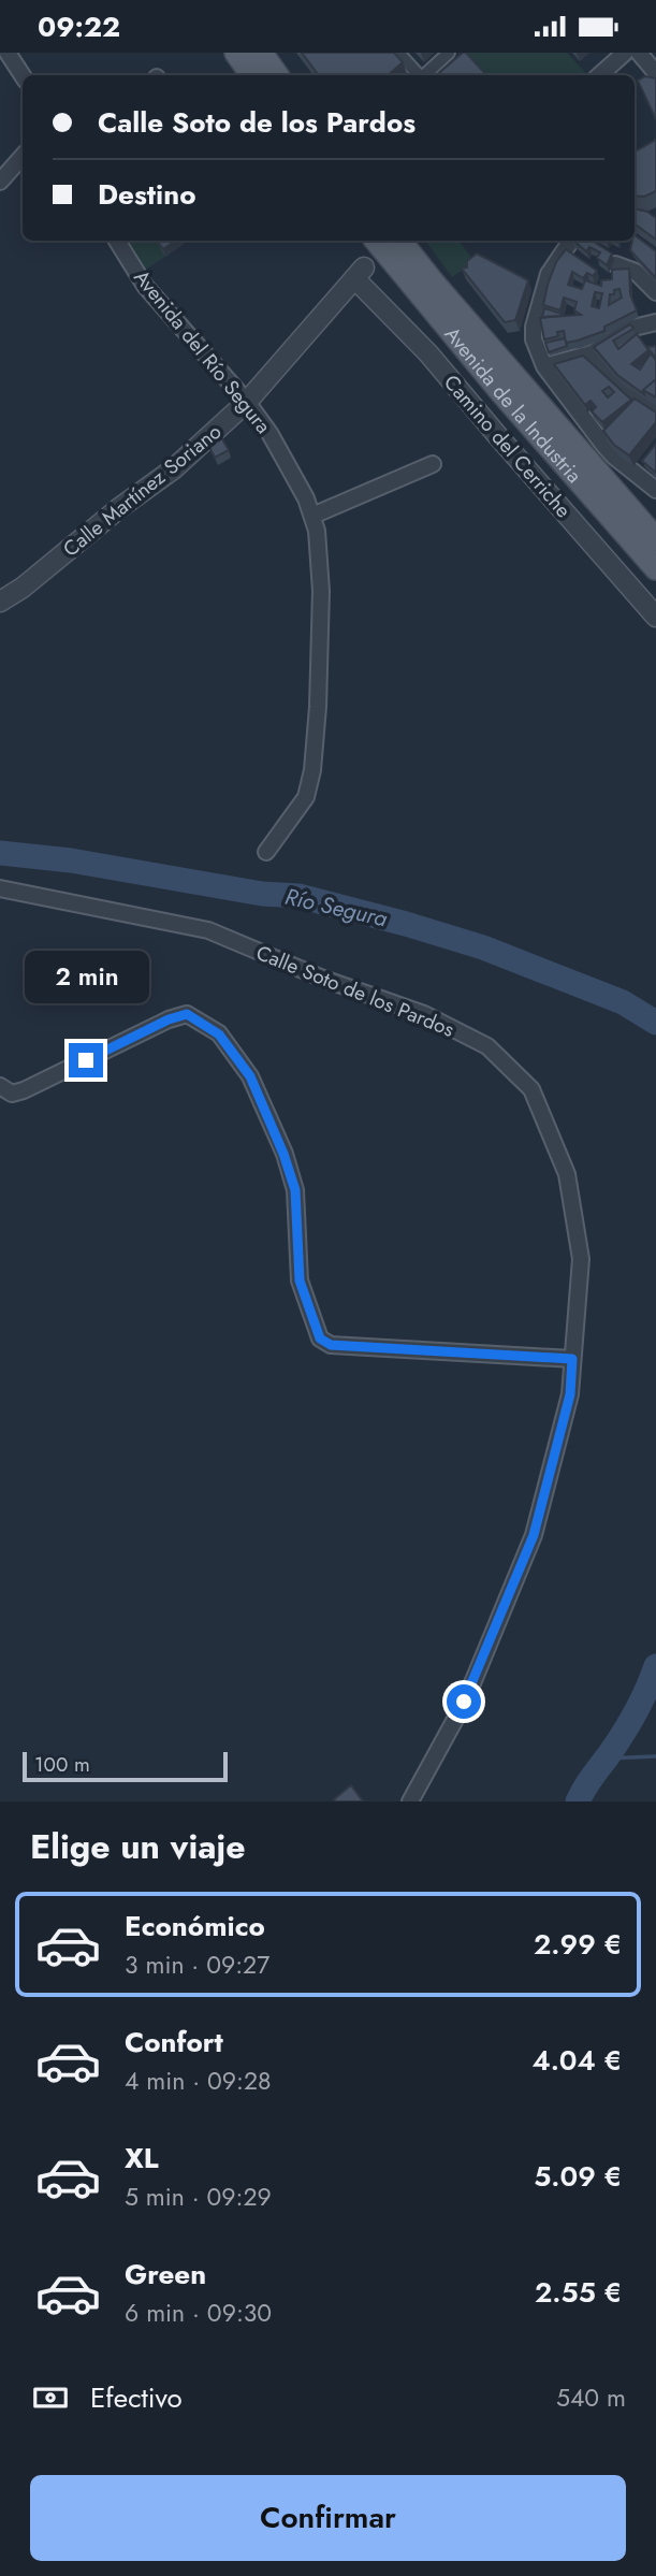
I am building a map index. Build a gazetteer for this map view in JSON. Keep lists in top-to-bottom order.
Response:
{
  "streets": {
    "main road": ["Avenida de la Industria"],
    "street": [
      "Avenida del Río Segura",
      "Camino del Cerriche",
      "Calle Martínez Soriano",
      "Calle Soto de los Pardos"
    ]
  },
  "crossings": [
    ["Avenida del Río Segura", "Calle Martínez Soriano"],
    ["Camino del Cerriche", "Calle Martínez Soriano"]
  ],
  "water": ["Río Segura"],
  "scale_bar": "100 m",
  "page": {
    "status": "09:22",
    "banner": ["Calle Soto de los Pardos", "Destino"],
    "bubble": "2 min",
    "scale": "100 m",
    "heading": "Elige un viaje",
    "list": [
      {
        "name": "Económico",
        "note": "3 min · 09:27",
        "value": "2.99 €"
      },
      {
        "name": "Confort",
        "note": "4 min · 09:28",
        "value": "4.04 €"
      },
      {
        "name": "XL",
        "note": "5 min · 09:29",
        "value": "5.09 €"
      },
      {
        "name": "Green",
        "note": "6 min · 09:30",
        "value": "2.55 €"
      }
    ],
    "pay": ["Efectivo", "540 m"],
    "buttons": "Confirmar"
  }
}
